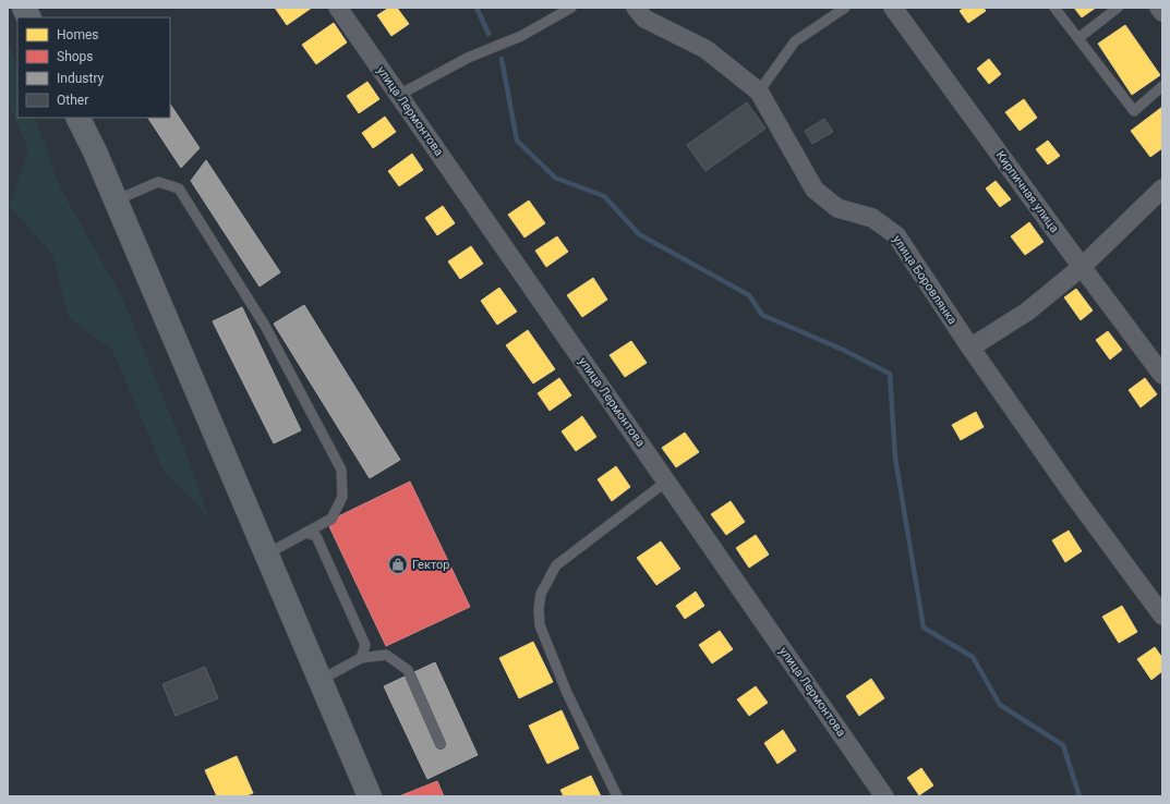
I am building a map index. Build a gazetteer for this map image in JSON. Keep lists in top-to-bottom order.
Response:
{
  "streets": {
    "street": ["улица Лермонтова", "Кирпичная улица", "улица Боровлянка"]
  },
  "places": {
    "shop": ["Гектор"]
  },
  "legend": [
    "Homes",
    "Shops",
    "Industry",
    "Other"
  ]
}
